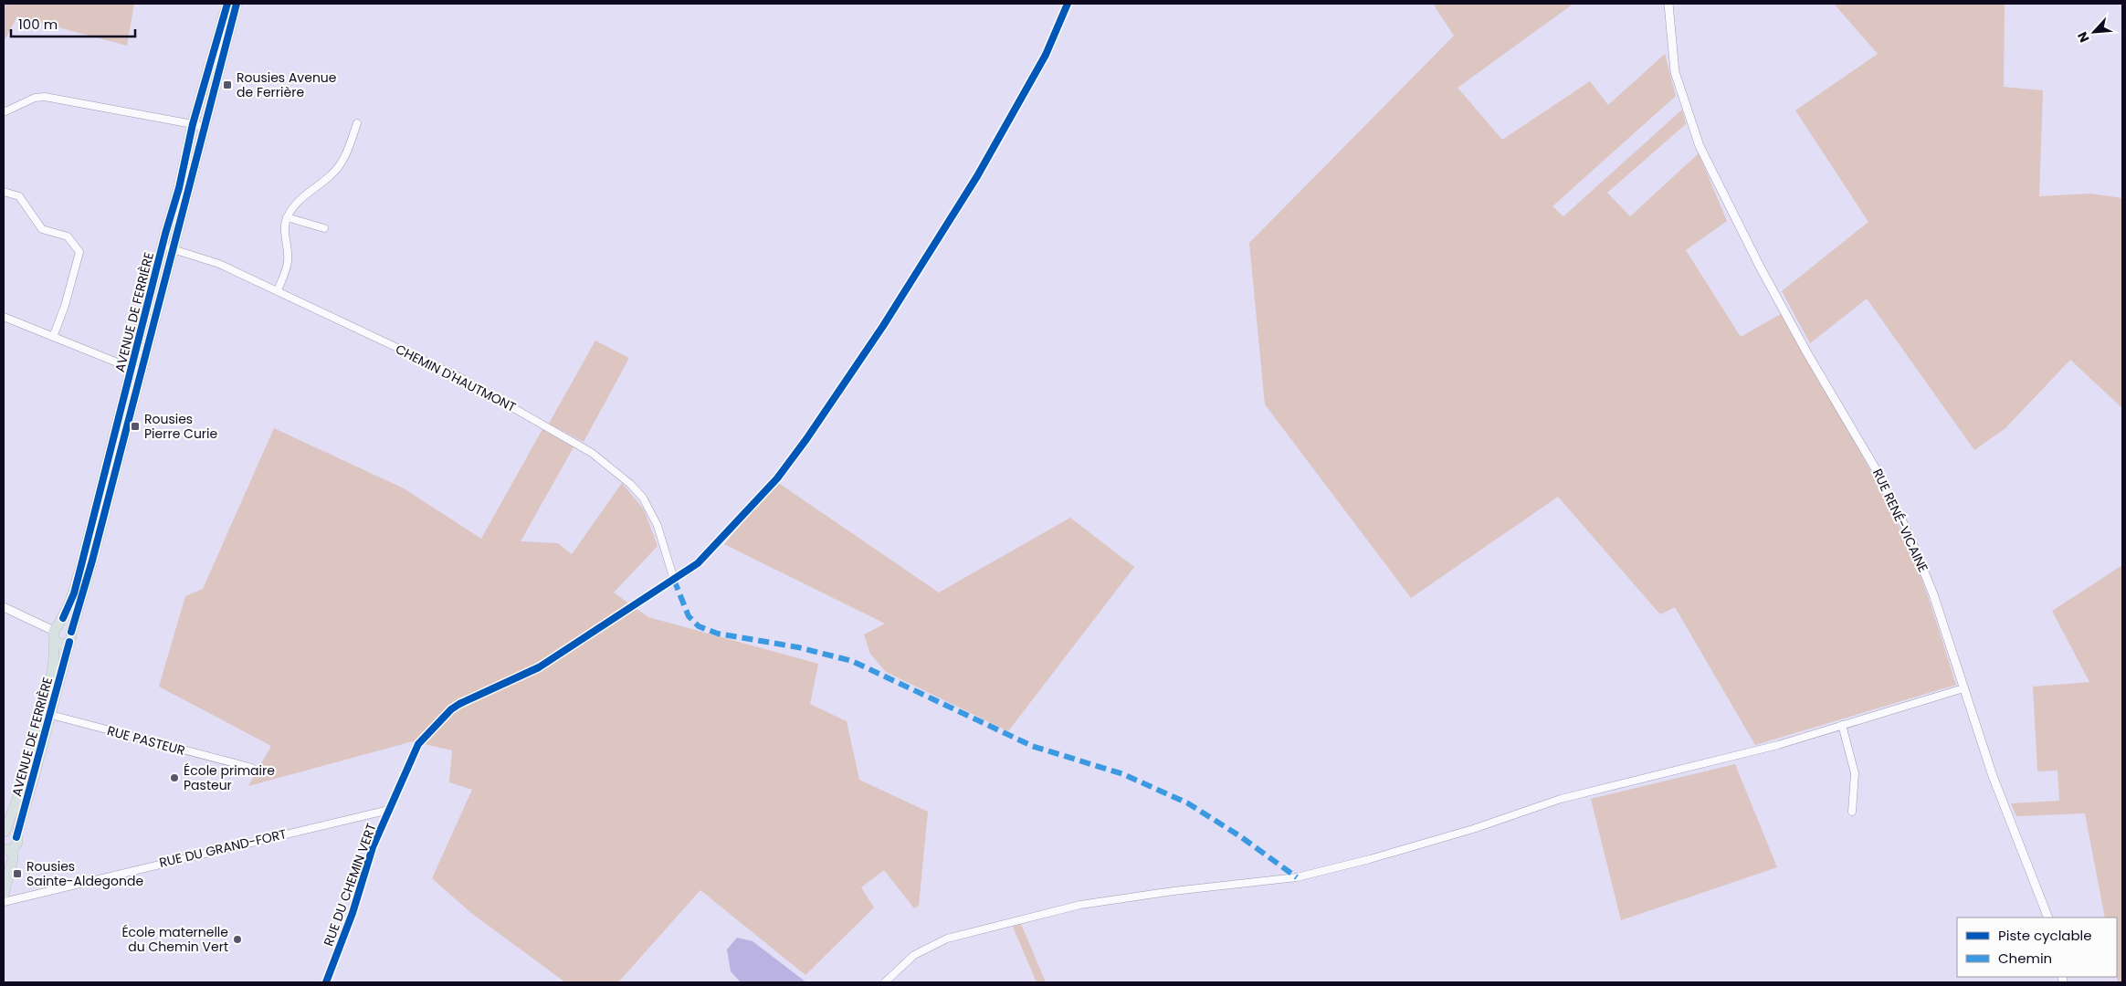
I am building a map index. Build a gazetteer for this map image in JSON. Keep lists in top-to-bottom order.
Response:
{
  "streets": {
    "main road": ["AVENUE DE FERRIÈRE"],
    "street": [
      "CHEMIN D'HAUTMONT",
      "RUE RENÉ-VICAINE",
      "RUE PASTEUR",
      "RUE DU GRAND-FORT",
      "RUE DU CHEMIN VERT"
    ]
  },
  "crossings": [
    ["AVENUE DE FERRIÈRE", "CHEMIN D'HAUTMONT"],
    ["AVENUE DE FERRIÈRE", "RUE PASTEUR"],
    ["RUE DU GRAND-FORT", "RUE DU CHEMIN VERT"]
  ],
  "places": {
    "transit": ["Rousies Avenue de Ferrière", "Rousies Pierre Curie", "Rousies Sainte-Aldegonde"],
    "other": ["École primaire Pasteur", "École maternelle du Chemin Vert"]
  },
  "legend": ["Piste cyclable", "Chemin"],
  "scale_bar": "100 m",
  "north": "bottom left"
}
